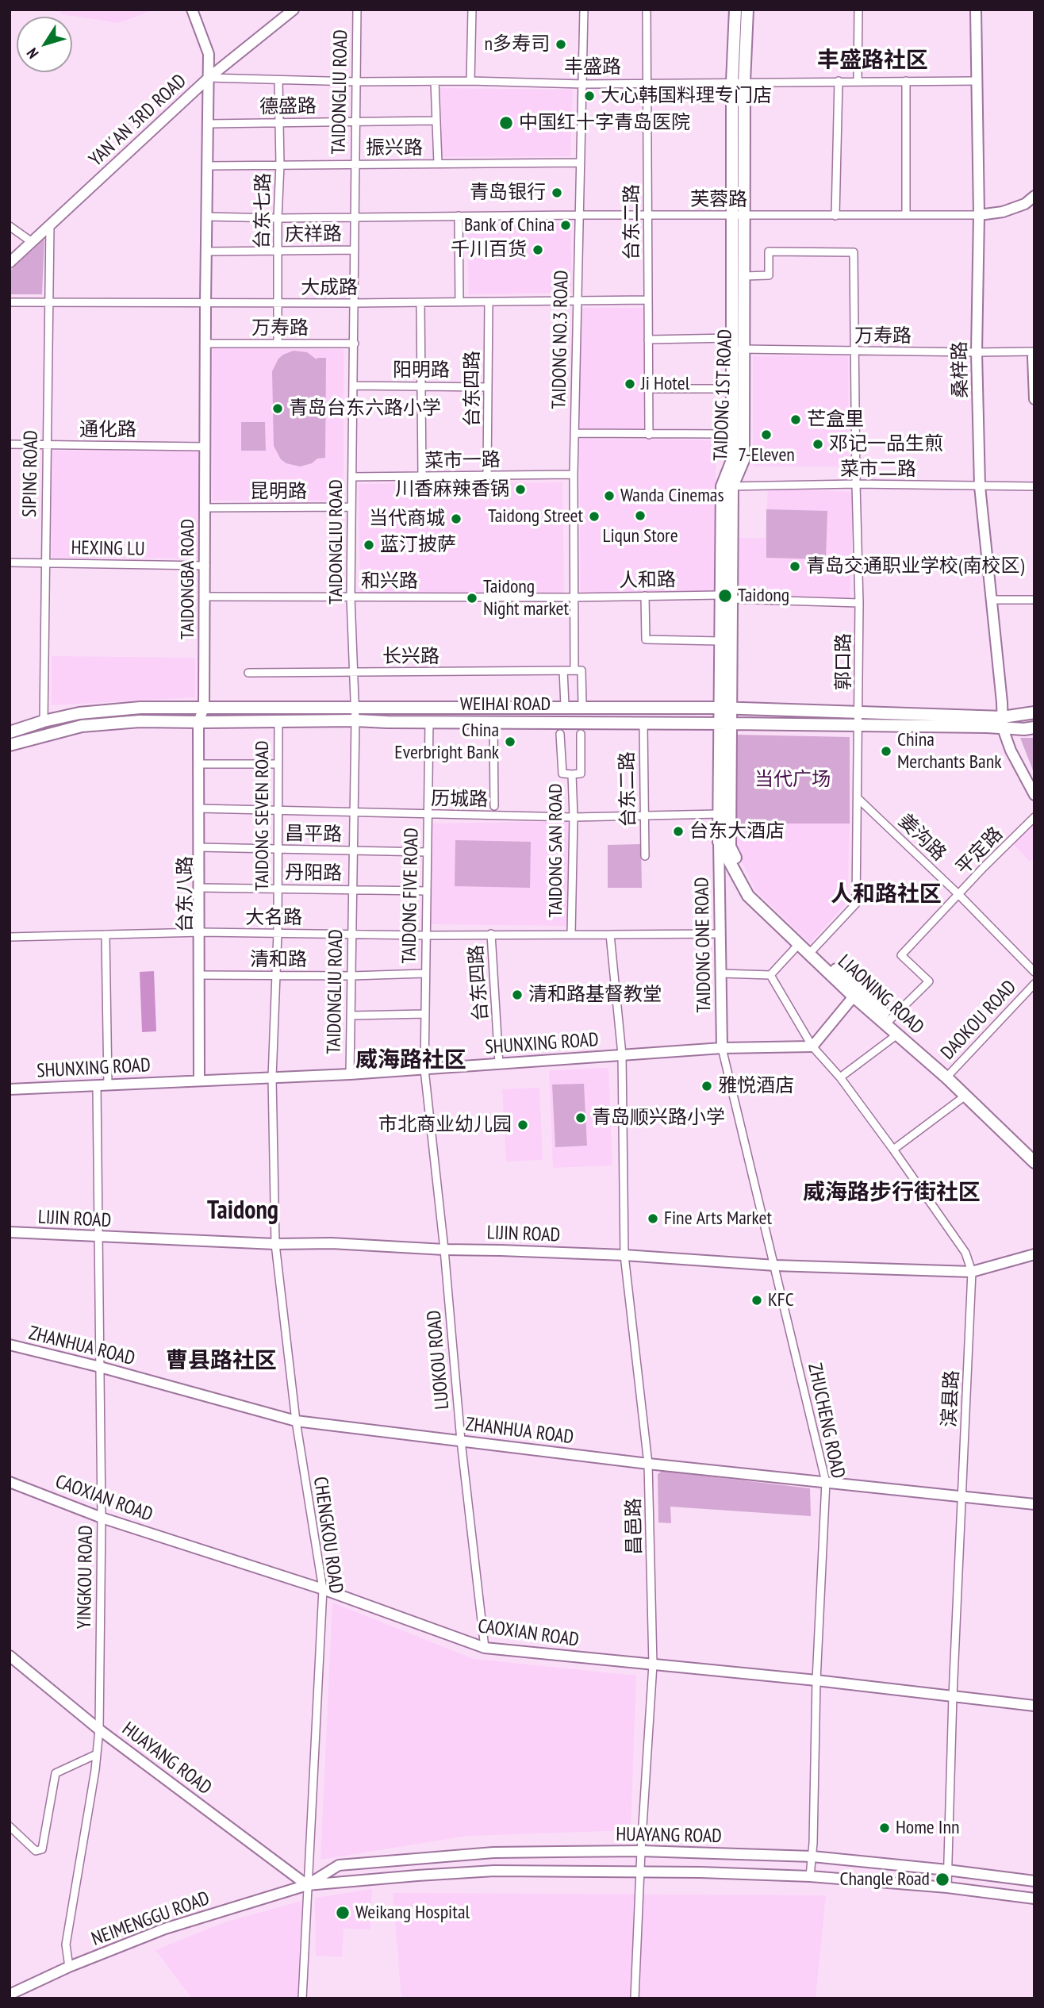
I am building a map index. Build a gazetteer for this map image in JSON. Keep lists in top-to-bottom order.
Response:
{
  "streets": {
    "main road": ["TAIDONG 1ST ROAD", "WEIHAI ROAD", "LIAONING ROAD"],
    "street": [
      "丰盛路",
      "TAIDONGLIU ROAD",
      "德盛路",
      "YAN´AN 3RD ROAD",
      "振兴路",
      "芙蓉路",
      "台东七路",
      "台东二路",
      "庆祥路",
      "大成路",
      "万寿路",
      "TAIDONG NO.3 ROAD",
      "桑梓路",
      "阳明路",
      "台东四路",
      "通化路",
      "菜市一路",
      "菜市二路",
      "SIPING ROAD",
      "昆明路",
      "HEXING LU",
      "TAIDONGBA ROAD",
      "人和路",
      "和兴路",
      "长兴路",
      "郭口路",
      "历城路",
      "TAIDONG SEVEN ROAD",
      "昌平路",
      "姜沟路",
      "TAIDONG SAN ROAD",
      "平定路",
      "丹阳路",
      "台东八路",
      "TAIDONG FIVE ROAD",
      "大名路",
      "TAIDONG ONE ROAD",
      "清和路",
      "DAOKOU ROAD",
      "SHUNXING ROAD",
      "LIJIN ROAD",
      "ZHANHUA ROAD",
      "LUOKOU ROAD",
      "滨县路",
      "ZHUCHENG ROAD",
      "CAOXIAN ROAD",
      "昌邑路",
      "CHENGKOU ROAD",
      "YINGKOU ROAD",
      "HUAYANG ROAD",
      "NEIMENGGU ROAD"
    ]
  },
  "crossings": [
    ["丰盛路", "TAIDONGLIU ROAD"],
    ["丰盛路", "YAN´AN 3RD ROAD"],
    ["丰盛路", "台东七路"],
    ["丰盛路", "台东二路"],
    ["丰盛路", "TAIDONG NO.3 ROAD"],
    ["丰盛路", "桑梓路"],
    ["丰盛路", "TAIDONG 1ST ROAD"],
    ["丰盛路", "TAIDONGBA ROAD"],
    ["TAIDONGLIU ROAD", "德盛路"],
    ["TAIDONGLIU ROAD", "振兴路"],
    ["TAIDONGLIU ROAD", "芙蓉路"],
    ["TAIDONGLIU ROAD", "庆祥路"],
    ["TAIDONGLIU ROAD", "大成路"],
    ["TAIDONGLIU ROAD", "万寿路"],
    ["TAIDONGLIU ROAD", "阳明路"],
    ["TAIDONGLIU ROAD", "菜市一路"],
    ["TAIDONGLIU ROAD", "昆明路"],
    ["TAIDONGLIU ROAD", "和兴路"],
    ["TAIDONGLIU ROAD", "长兴路"],
    ["TAIDONGLIU ROAD", "WEIHAI ROAD"],
    ["TAIDONGLIU ROAD", "历城路"],
    ["TAIDONGLIU ROAD", "昌平路"],
    ["TAIDONGLIU ROAD", "丹阳路"],
    ["TAIDONGLIU ROAD", "大名路"],
    ["TAIDONGLIU ROAD", "清和路"],
    ["TAIDONGLIU ROAD", "SHUNXING ROAD"],
    ["德盛路", "台东七路"],
    ["德盛路", "TAIDONGBA ROAD"],
    ["YAN´AN 3RD ROAD", "SIPING ROAD"],
    ["YAN´AN 3RD ROAD", "TAIDONGBA ROAD"],
    ["振兴路", "台东七路"],
    ["振兴路", "TAIDONG NO.3 ROAD"],
    ["振兴路", "TAIDONGBA ROAD"],
    ["芙蓉路", "台东七路"],
    ["芙蓉路", "台东二路"],
    ["芙蓉路", "TAIDONG NO.3 ROAD"],
    ["芙蓉路", "桑梓路"],
    ["芙蓉路", "TAIDONG 1ST ROAD"],
    ["芙蓉路", "TAIDONGBA ROAD"],
    ["台东七路", "庆祥路"],
    ["台东七路", "大成路"],
    ["台东七路", "万寿路"],
    ["台东二路", "大成路"],
    ["台东二路", "WEIHAI ROAD"],
    ["台东二路", "历城路"],
    ["庆祥路", "TAIDONGBA ROAD"],
    ["大成路", "TAIDONG NO.3 ROAD"],
    ["大成路", "台东四路"],
    ["大成路", "SIPING ROAD"],
    ["大成路", "TAIDONGBA ROAD"],
    ["万寿路", "桑梓路"],
    ["万寿路", "TAIDONG 1ST ROAD"],
    ["万寿路", "TAIDONGBA ROAD"],
    ["万寿路", "郭口路"],
    ["TAIDONG NO.3 ROAD", "菜市一路"],
    ["TAIDONG NO.3 ROAD", "人和路"],
    ["TAIDONG NO.3 ROAD", "和兴路"],
    ["TAIDONG NO.3 ROAD", "长兴路"],
    ["桑梓路", "菜市二路"],
    ["桑梓路", "WEIHAI ROAD"],
    ["阳明路", "台东四路"],
    ["台东四路", "菜市一路"],
    ["台东四路", "大名路"],
    ["台东四路", "SHUNXING ROAD"],
    ["TAIDONG 1ST ROAD", "菜市二路"],
    ["TAIDONG 1ST ROAD", "人和路"],
    ["TAIDONG 1ST ROAD", "郭口路"],
    ["TAIDONG 1ST ROAD", "WEIHAI ROAD"],
    ["TAIDONG 1ST ROAD", "历城路"],
    ["TAIDONG 1ST ROAD", "TAIDONG ONE ROAD"],
    ["TAIDONG 1ST ROAD", "LIAONING ROAD"],
    ["通化路", "SIPING ROAD"],
    ["通化路", "TAIDONGBA ROAD"],
    ["菜市二路", "郭口路"],
    ["SIPING ROAD", "HEXING LU"],
    ["SIPING ROAD", "WEIHAI ROAD"],
    ["昆明路", "TAIDONGBA ROAD"],
    ["HEXING LU", "TAIDONGBA ROAD"],
    ["TAIDONGBA ROAD", "和兴路"],
    ["TAIDONGBA ROAD", "WEIHAI ROAD"],
    ["TAIDONGBA ROAD", "台东八路"],
    ["人和路", "和兴路"],
    ["人和路", "郭口路"],
    ["郭口路", "WEIHAI ROAD"],
    ["郭口路", "姜沟路"],
    ["郭口路", "LIAONING ROAD"],
    ["WEIHAI ROAD", "TAIDONG SEVEN ROAD"],
    ["WEIHAI ROAD", "TAIDONG FIVE ROAD"],
    ["历城路", "TAIDONG SEVEN ROAD"],
    ["历城路", "TAIDONG SAN ROAD"],
    ["历城路", "台东八路"],
    ["历城路", "TAIDONG FIVE ROAD"],
    ["TAIDONG SEVEN ROAD", "昌平路"],
    ["TAIDONG SEVEN ROAD", "丹阳路"],
    ["TAIDONG SEVEN ROAD", "大名路"],
    ["TAIDONG SEVEN ROAD", "清和路"],
    ["TAIDONG SEVEN ROAD", "SHUNXING ROAD"],
    ["TAIDONG SEVEN ROAD", "CHENGKOU ROAD"],
    ["昌平路", "台东八路"],
    ["昌平路", "TAIDONG FIVE ROAD"],
    ["姜沟路", "平定路"],
    ["TAIDONG SAN ROAD", "大名路"],
    ["平定路", "LIAONING ROAD"],
    ["丹阳路", "台东八路"],
    ["丹阳路", "TAIDONG FIVE ROAD"],
    ["台东八路", "大名路"],
    ["台东八路", "清和路"],
    ["台东八路", "SHUNXING ROAD"],
    ["TAIDONG FIVE ROAD", "大名路"],
    ["TAIDONG FIVE ROAD", "清和路"],
    ["TAIDONG FIVE ROAD", "SHUNXING ROAD"],
    ["TAIDONG FIVE ROAD", "LUOKOU ROAD"],
    ["TAIDONG ONE ROAD", "LIAONING ROAD"],
    ["TAIDONG ONE ROAD", "SHUNXING ROAD"],
    ["TAIDONG ONE ROAD", "ZHUCHENG ROAD"],
    ["LIAONING ROAD", "DAOKOU ROAD"],
    ["SHUNXING ROAD", "LUOKOU ROAD"],
    ["SHUNXING ROAD", "滨县路"],
    ["SHUNXING ROAD", "ZHUCHENG ROAD"],
    ["SHUNXING ROAD", "昌邑路"],
    ["SHUNXING ROAD", "CHENGKOU ROAD"],
    ["SHUNXING ROAD", "YINGKOU ROAD"],
    ["LIJIN ROAD", "LUOKOU ROAD"],
    ["LIJIN ROAD", "滨县路"],
    ["LIJIN ROAD", "ZHUCHENG ROAD"],
    ["LIJIN ROAD", "昌邑路"],
    ["LIJIN ROAD", "CHENGKOU ROAD"],
    ["LIJIN ROAD", "YINGKOU ROAD"],
    ["ZHANHUA ROAD", "LUOKOU ROAD"],
    ["ZHANHUA ROAD", "滨县路"],
    ["ZHANHUA ROAD", "ZHUCHENG ROAD"],
    ["ZHANHUA ROAD", "昌邑路"],
    ["ZHANHUA ROAD", "CHENGKOU ROAD"],
    ["ZHANHUA ROAD", "YINGKOU ROAD"],
    ["LUOKOU ROAD", "CAOXIAN ROAD"],
    ["滨县路", "CAOXIAN ROAD"],
    ["滨县路", "HUAYANG ROAD"],
    ["ZHUCHENG ROAD", "CAOXIAN ROAD"],
    ["ZHUCHENG ROAD", "HUAYANG ROAD"],
    ["CAOXIAN ROAD", "昌邑路"],
    ["CAOXIAN ROAD", "CHENGKOU ROAD"],
    ["CAOXIAN ROAD", "YINGKOU ROAD"],
    ["昌邑路", "HUAYANG ROAD"],
    ["CHENGKOU ROAD", "HUAYANG ROAD"],
    ["CHENGKOU ROAD", "NEIMENGGU ROAD"],
    ["YINGKOU ROAD", "HUAYANG ROAD"],
    ["YINGKOU ROAD", "NEIMENGGU ROAD"],
    ["HUAYANG ROAD", "NEIMENGGU ROAD"]
  ],
  "districts": [
    "丰盛路社区",
    "人和路社区",
    "威海路社区",
    "威海路步行街社区",
    "Taidong",
    "曹县路社区"
  ],
  "parks": ["当代广场"],
  "places": [
    "n多寿司",
    "大心韩国料理专门店",
    "中国红十字青岛医院",
    "青岛银行",
    "Bank of China",
    "千川百货",
    "Ji Hotel",
    "青岛台东六路小学",
    "芒盒里",
    "7-Eleven",
    "邓记一品生煎",
    "川香麻辣香锅",
    "Wanda Cinemas",
    "Liqun Store",
    "Taidong Street",
    "当代商城",
    "蓝汀披萨",
    "青岛交通职业学校(南校区)",
    "Taidong",
    "Taidong Night market",
    "China Everbright Bank",
    "China Merchants Bank",
    "台东大酒店",
    "清和路基督教堂",
    "雅悦酒店",
    "青岛顺兴路小学",
    "市北商业幼儿园",
    "Fine Arts Market",
    "KFC",
    "Home Inn",
    "Changle Road",
    "Weikang Hospital"
  ],
  "north": "bottom left"
}
